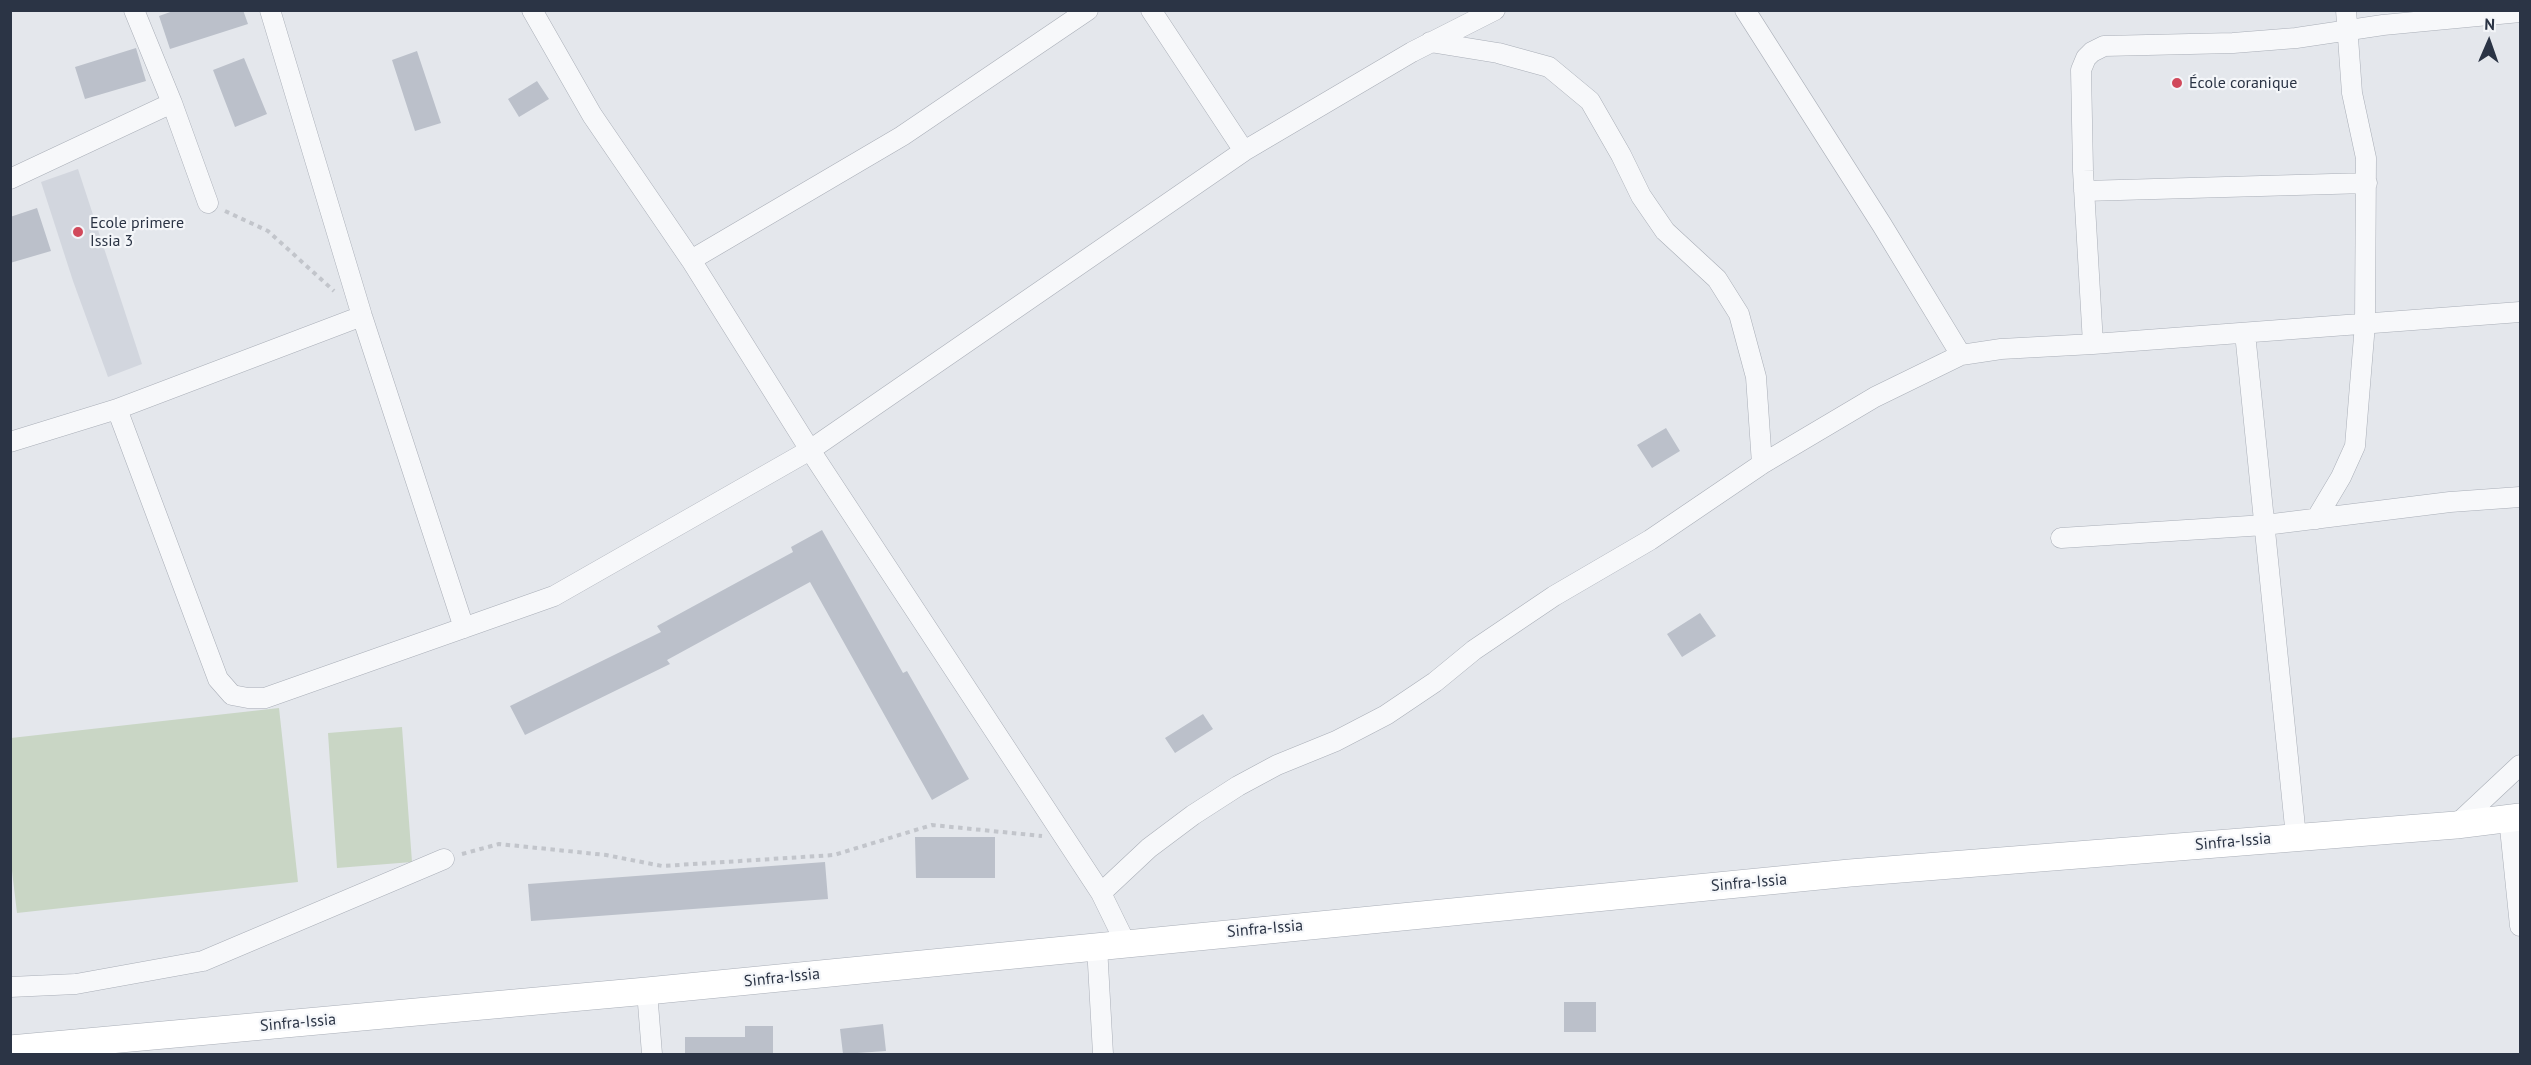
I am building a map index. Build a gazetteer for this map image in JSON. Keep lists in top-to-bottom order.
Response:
{
  "streets": {
    "main road": ["Sinfra-Issia"]
  },
  "places": ["École coranique", "Ecole primere Issia 3"],
  "north": "top"
}
